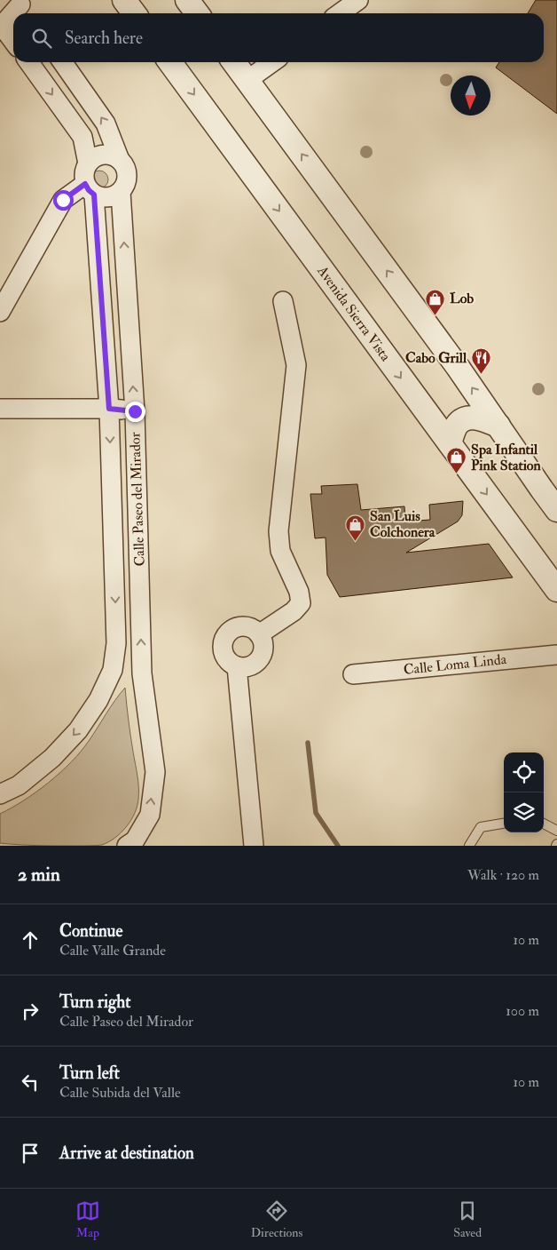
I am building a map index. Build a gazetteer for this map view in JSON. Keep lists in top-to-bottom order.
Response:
{
  "streets": {
    "street": ["Avenida Sierra Vista", "Calle Paseo del Mirador", "Calle Loma Linda"]
  },
  "places": {
    "shop": ["Lob", "Spa Infantil Pink Station", "San Luis Colchonera"],
    "restaurant": ["Cabo Grill"]
  },
  "north": "bottom",
  "page": {
    "search": "Search here",
    "heading": ["2 min", "Walk · 120 m"],
    "list": [
      ["Continue", "Calle Valle Grande", "10 m"],
      ["Turn right", "Calle Paseo del Mirador", "100 m"],
      ["Turn left", "Calle Subida del Valle", "10 m"],
      "Arrive at destination"
    ],
    "nav": ["Map", "Directions", "Saved"]
  }
}
